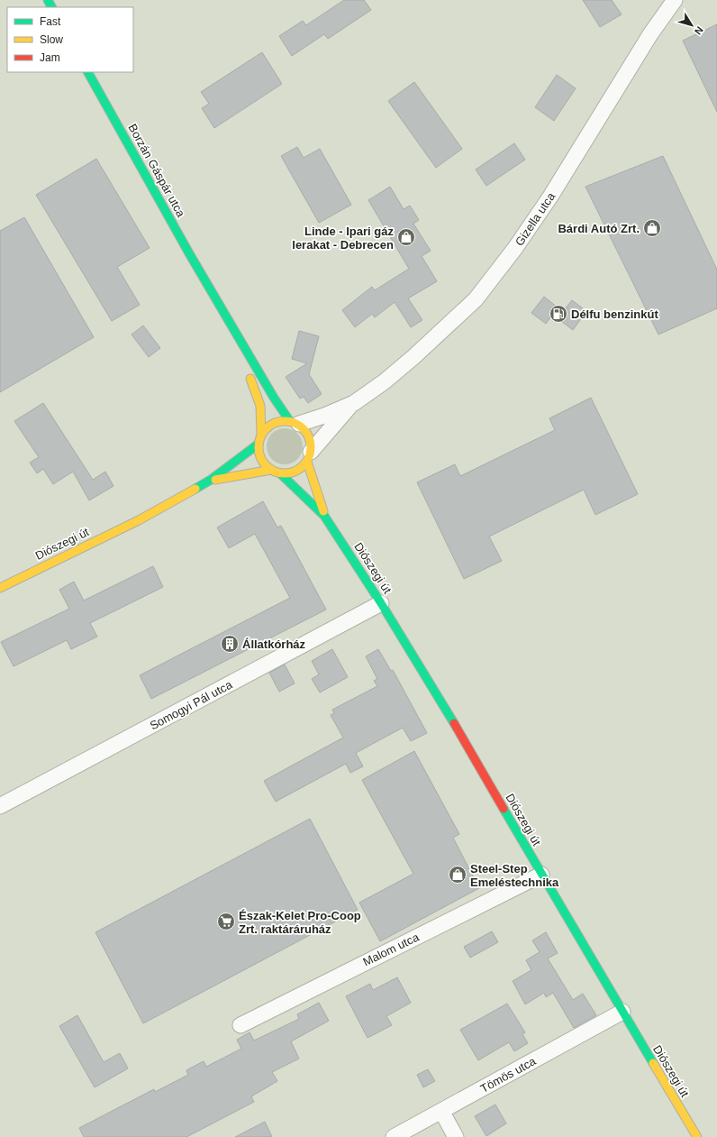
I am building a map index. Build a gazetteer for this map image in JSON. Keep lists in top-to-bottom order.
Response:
{
  "streets": {
    "main road": ["Borzán Gáspár utca", "Diószegi út"],
    "street": [
      "Gizella utca",
      "Somogyi Pál utca",
      "Malom utca",
      "Tömös utca"
    ]
  },
  "crossings": [
    ["Borzán Gáspár utca", "Gizella utca"],
    ["Borzán Gáspár utca", "Diószegi út"],
    ["Gizella utca", "Diószegi út"],
    ["Diószegi út", "Somogyi Pál utca"],
    ["Diószegi út", "Malom utca"],
    ["Diószegi út", "Tömös utca"]
  ],
  "places": {
    "shop": ["Bárdi Autó Zrt.", "Linde - Ipari gáz lerakat - Debrecen", "Steel-Step Emeléstechnika"],
    "fuel station": ["Délfu benzinkút"],
    "building": ["Állatkórház"],
    "supermarket": ["Észak-Kelet Pro-Coop Zrt. raktáráruház"]
  },
  "legend": ["Fast", "Slow", "Jam"],
  "north": "bottom right"
}
